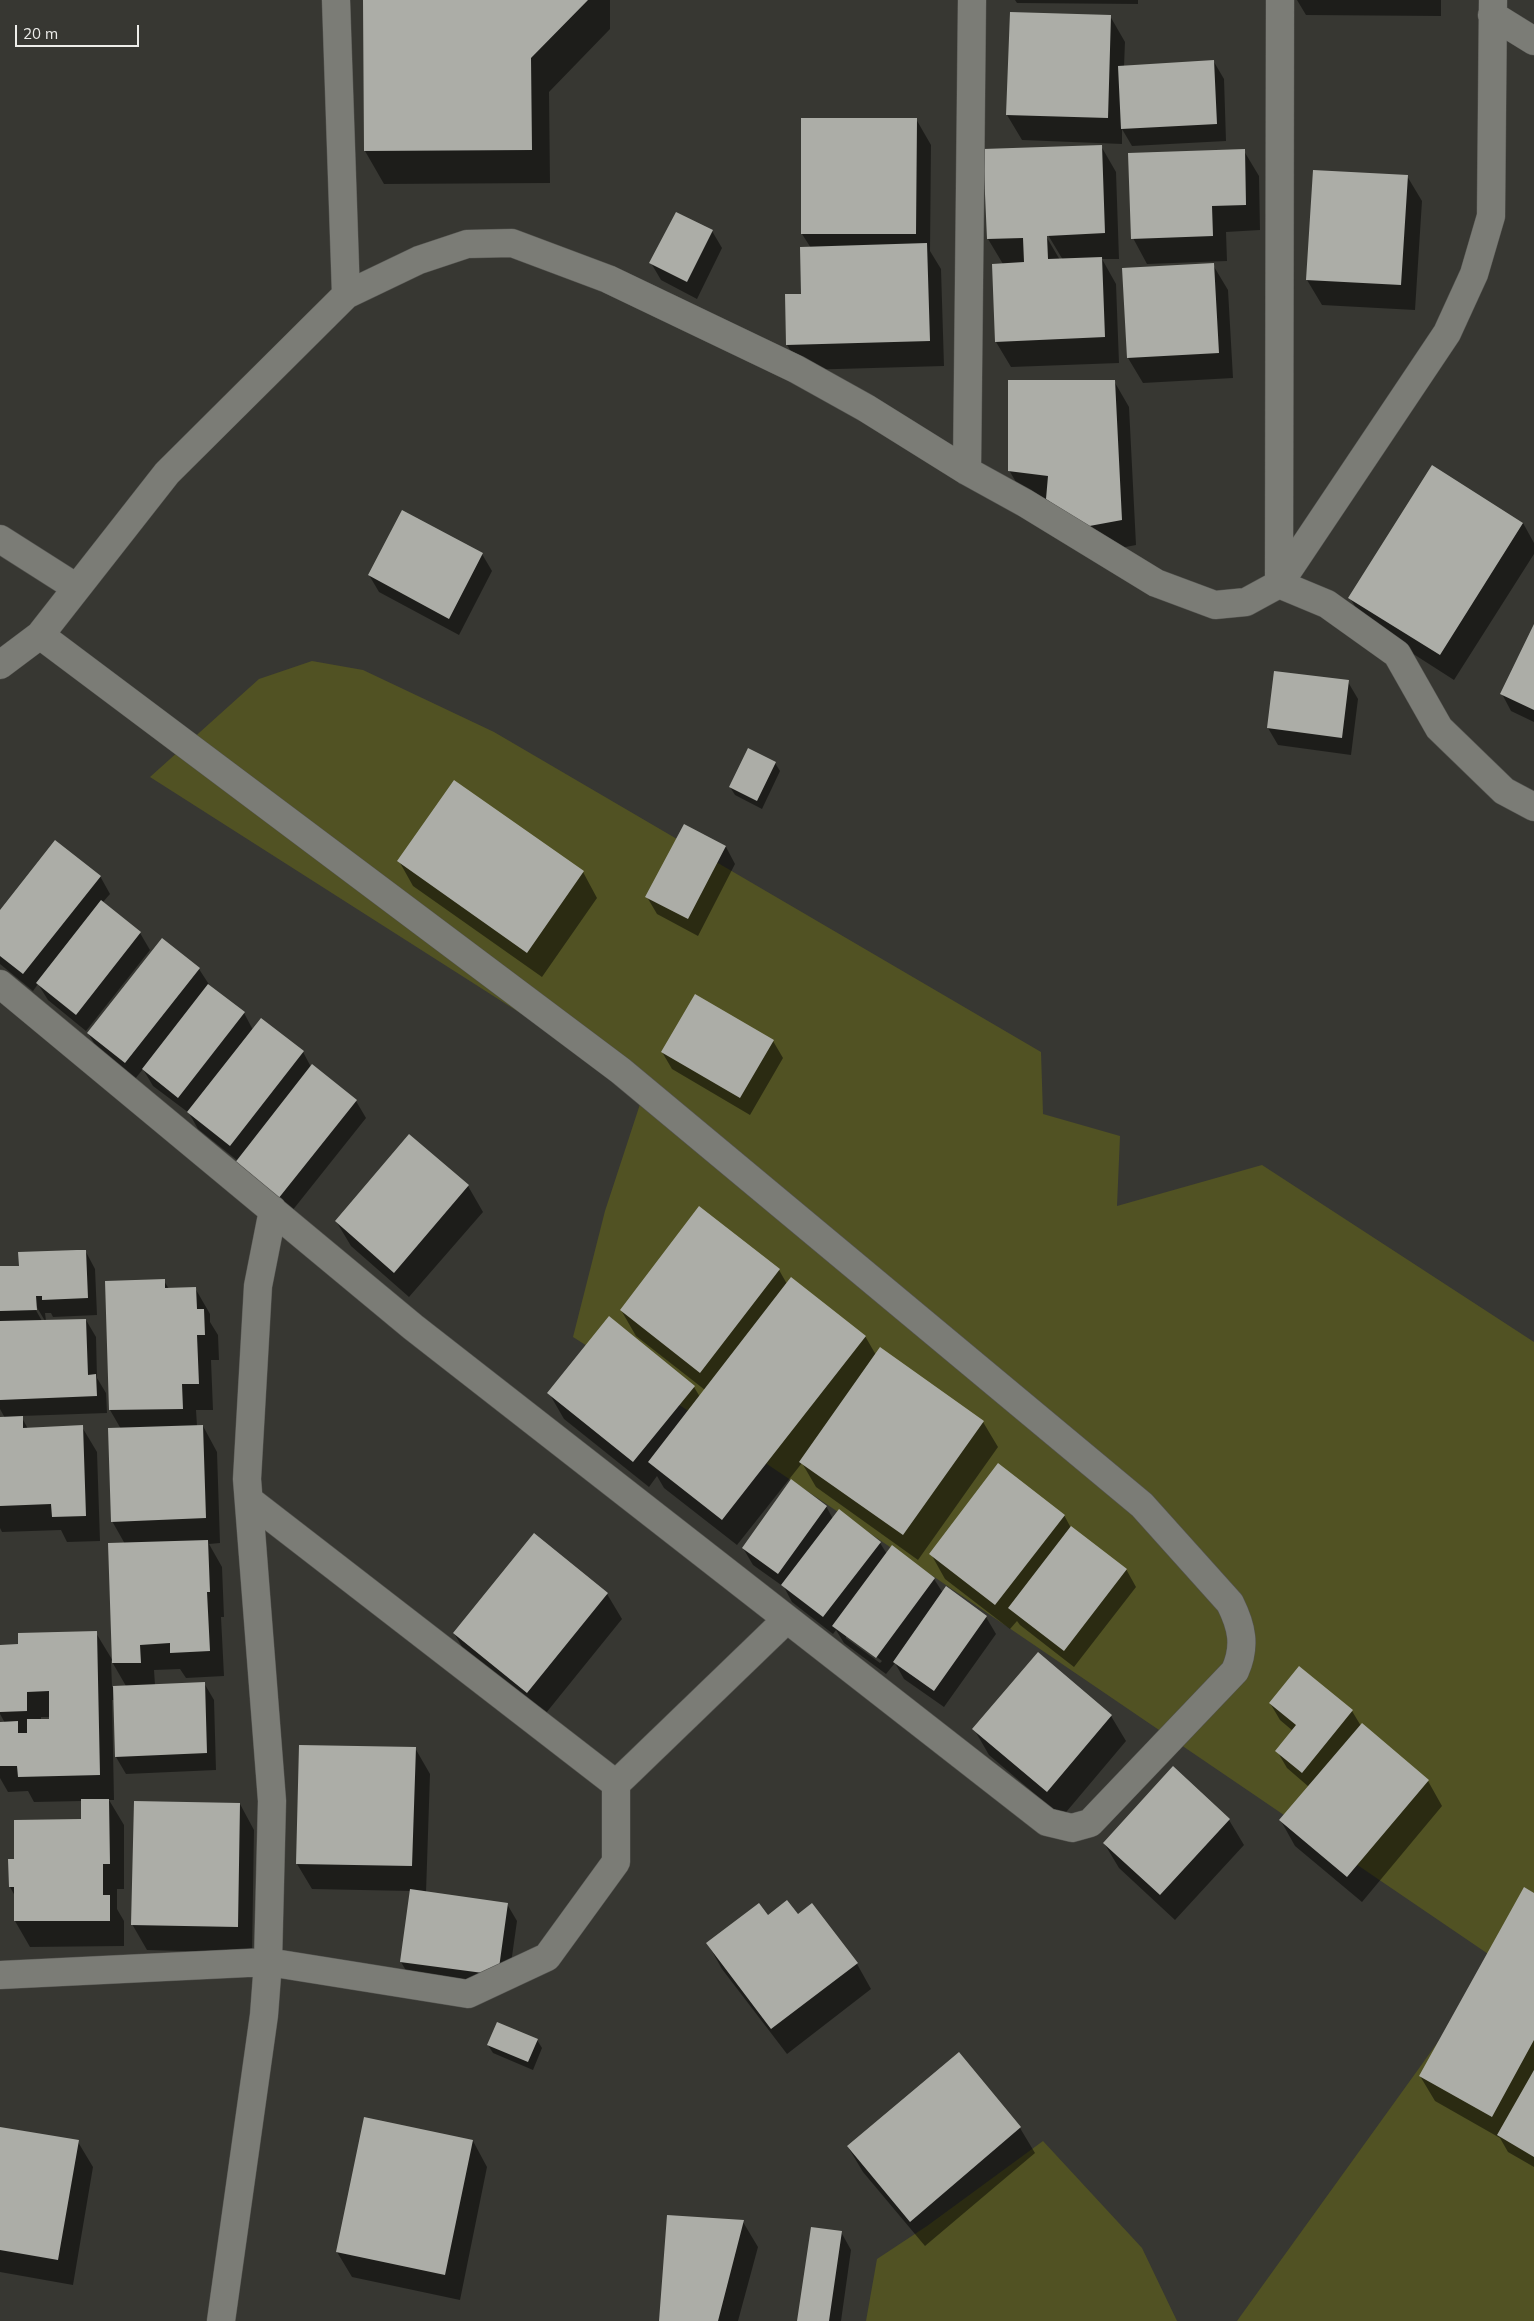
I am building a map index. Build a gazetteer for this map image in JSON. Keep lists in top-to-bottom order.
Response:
{
  "scale_bar": "20 m"
}
